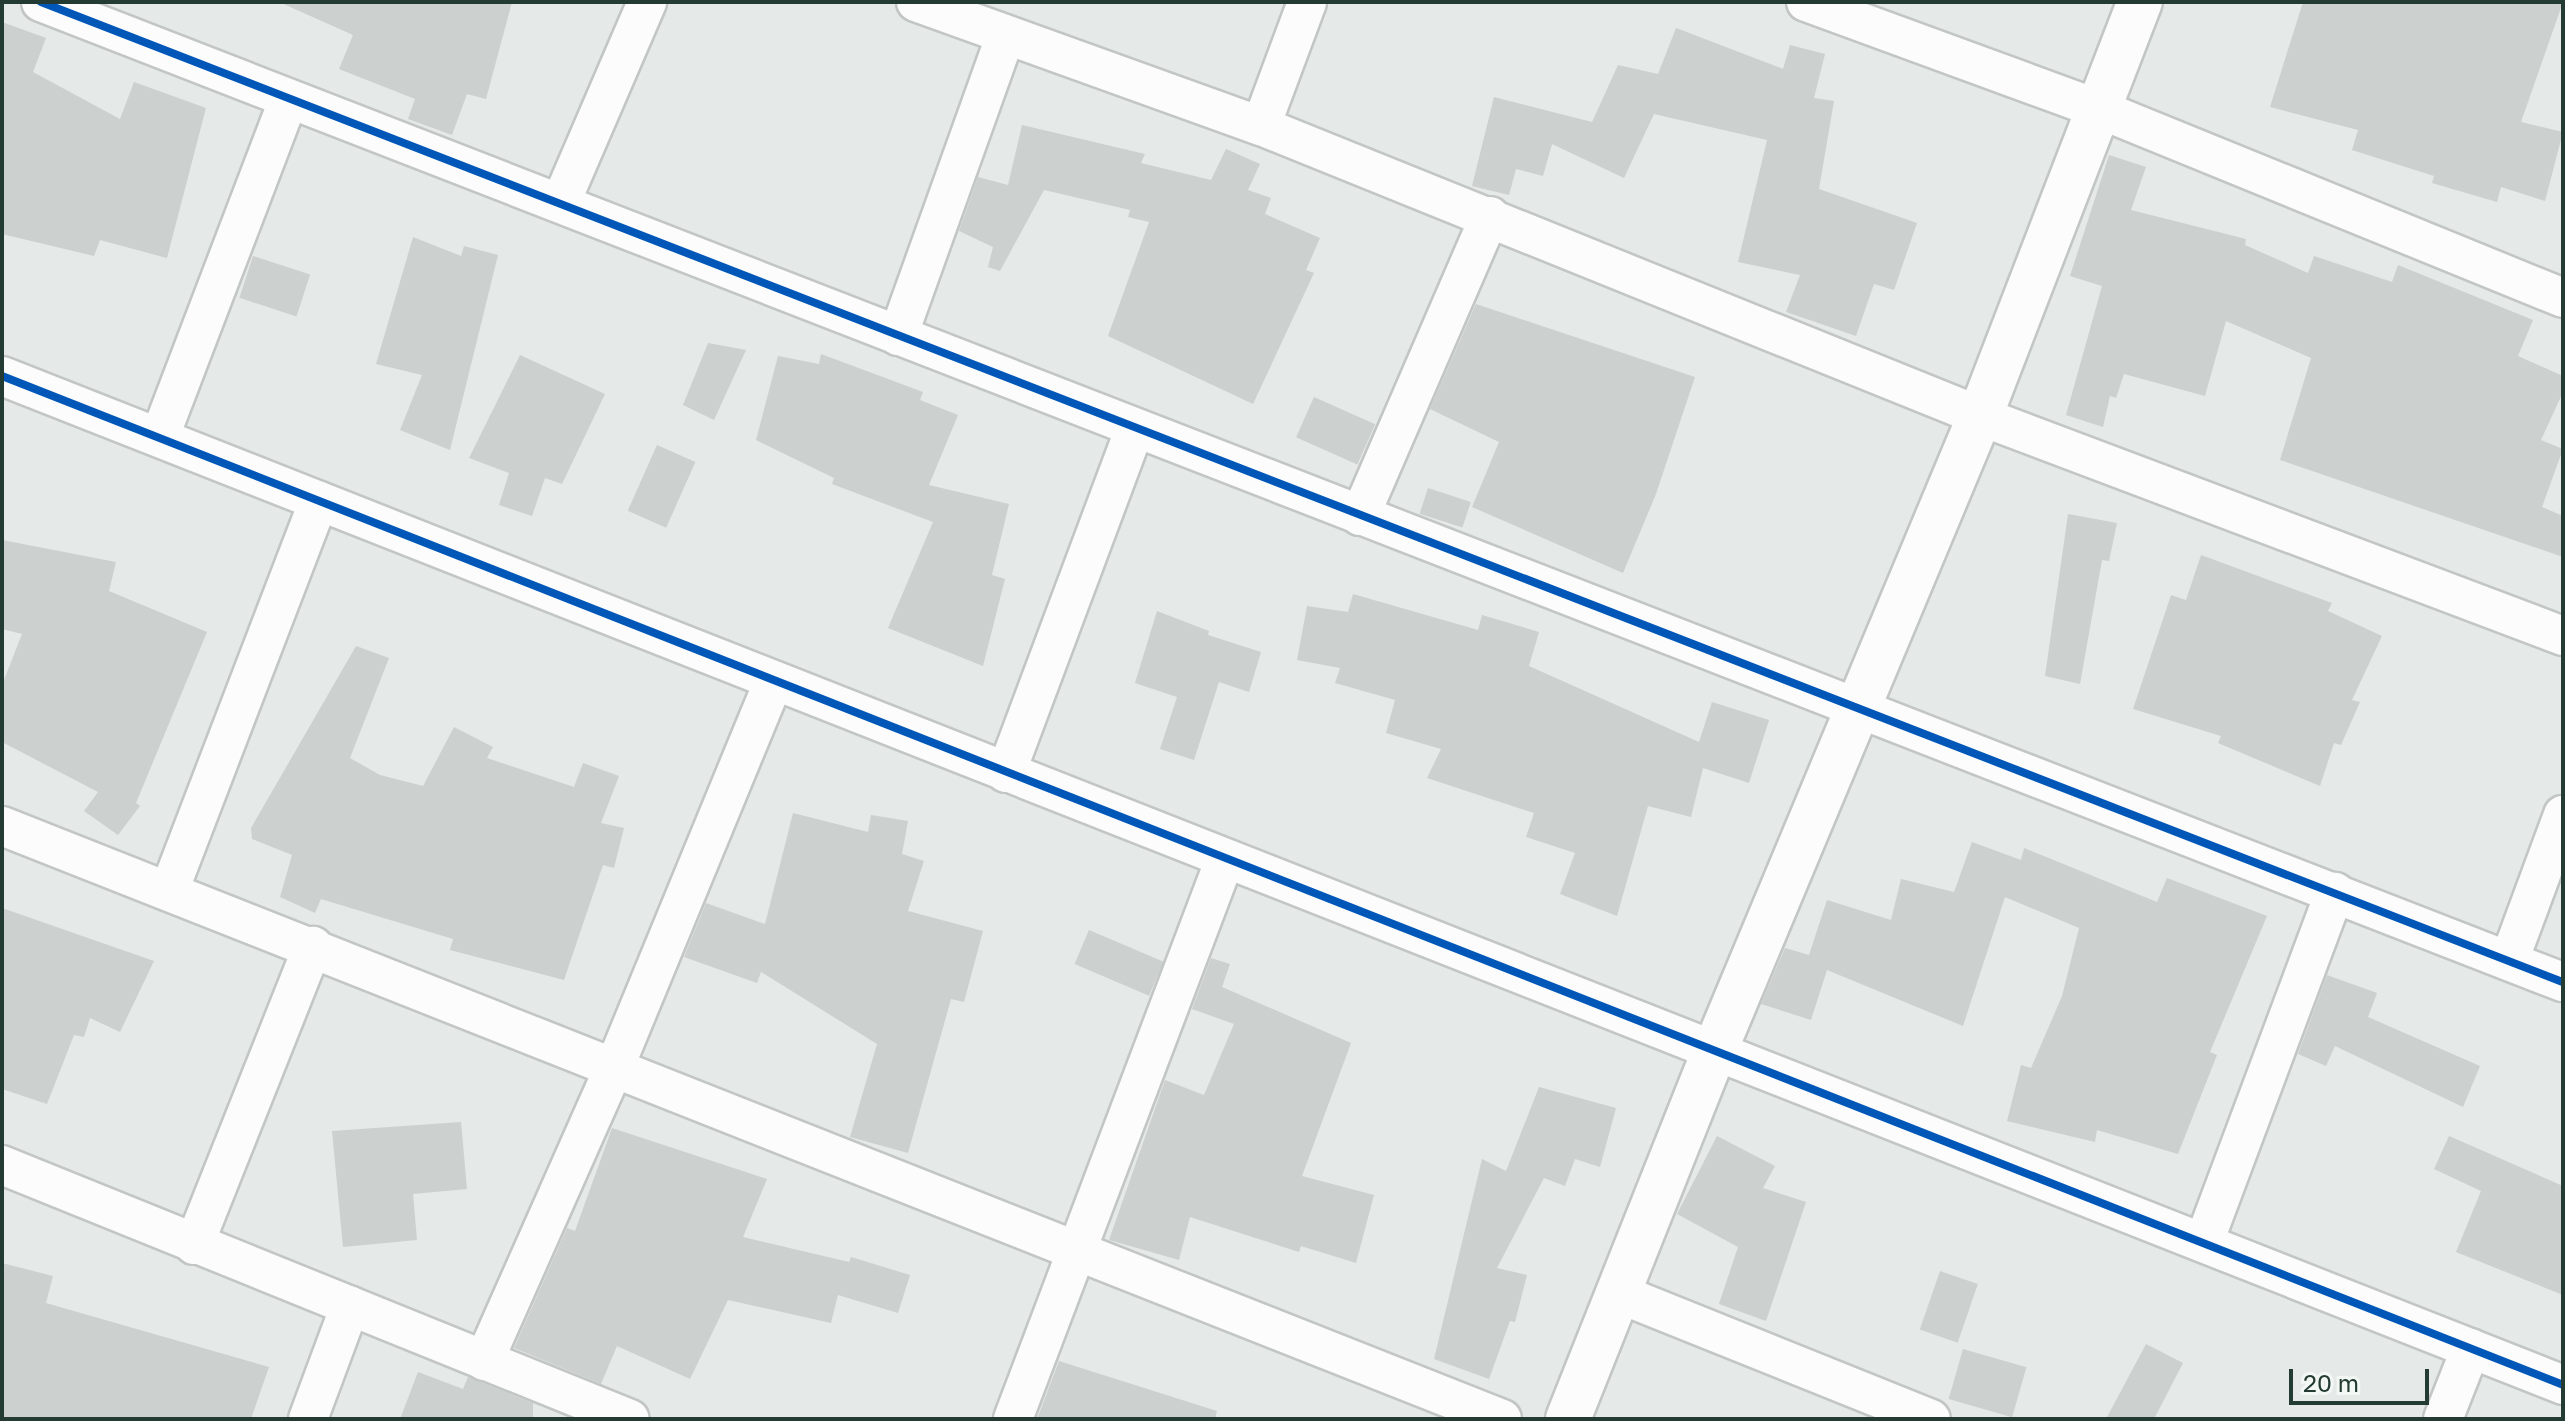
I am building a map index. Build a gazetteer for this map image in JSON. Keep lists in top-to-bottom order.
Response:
{
  "scale_bar": "20 m"
}
